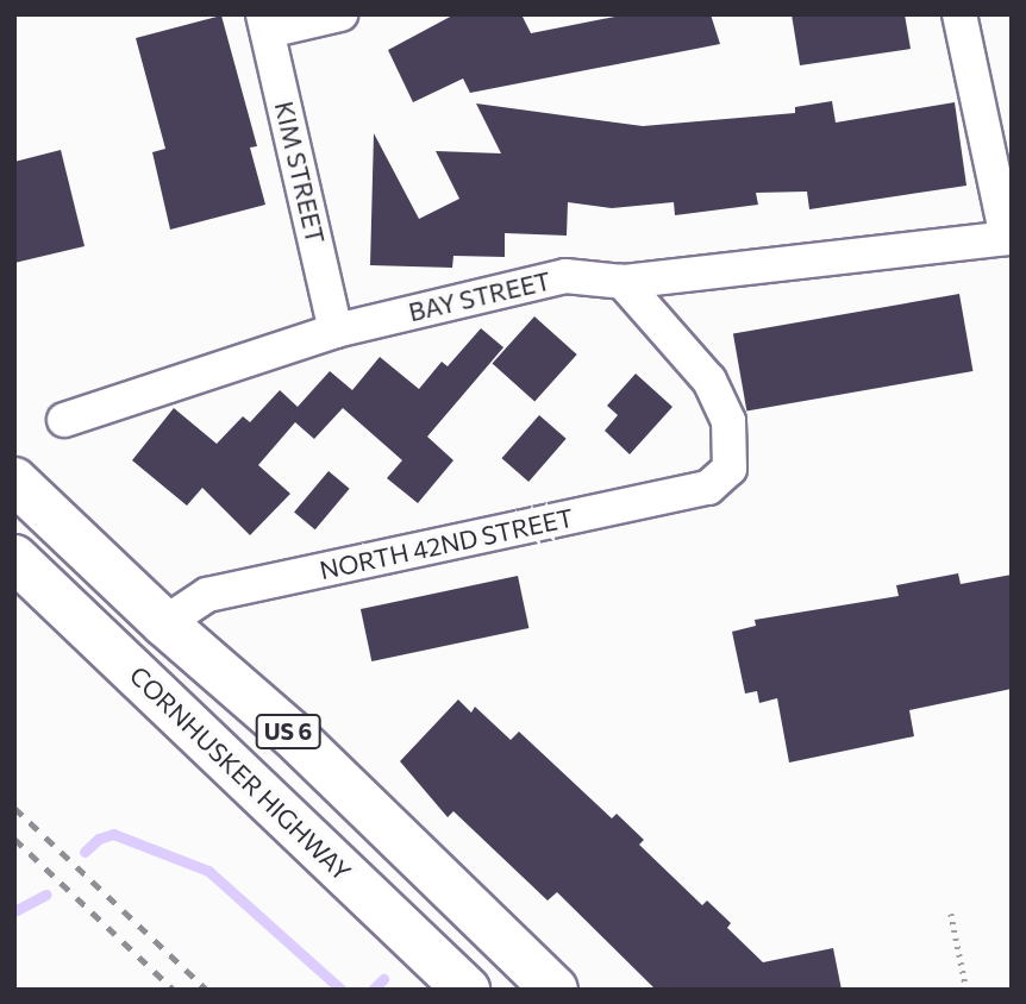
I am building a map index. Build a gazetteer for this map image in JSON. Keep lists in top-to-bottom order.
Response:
{
  "streets": {
    "main road": ["US 6", "CORNHUSKER HIGHWAY"],
    "street": ["KIM STREET", "BAY STREET", "NORTH 42ND STREET"]
  },
  "crossings": [
    ["KIM STREET", "BAY STREET"],
    ["BAY STREET", "NORTH 42ND STREET"],
    ["NORTH 42ND STREET", "US 6"]
  ]
}
